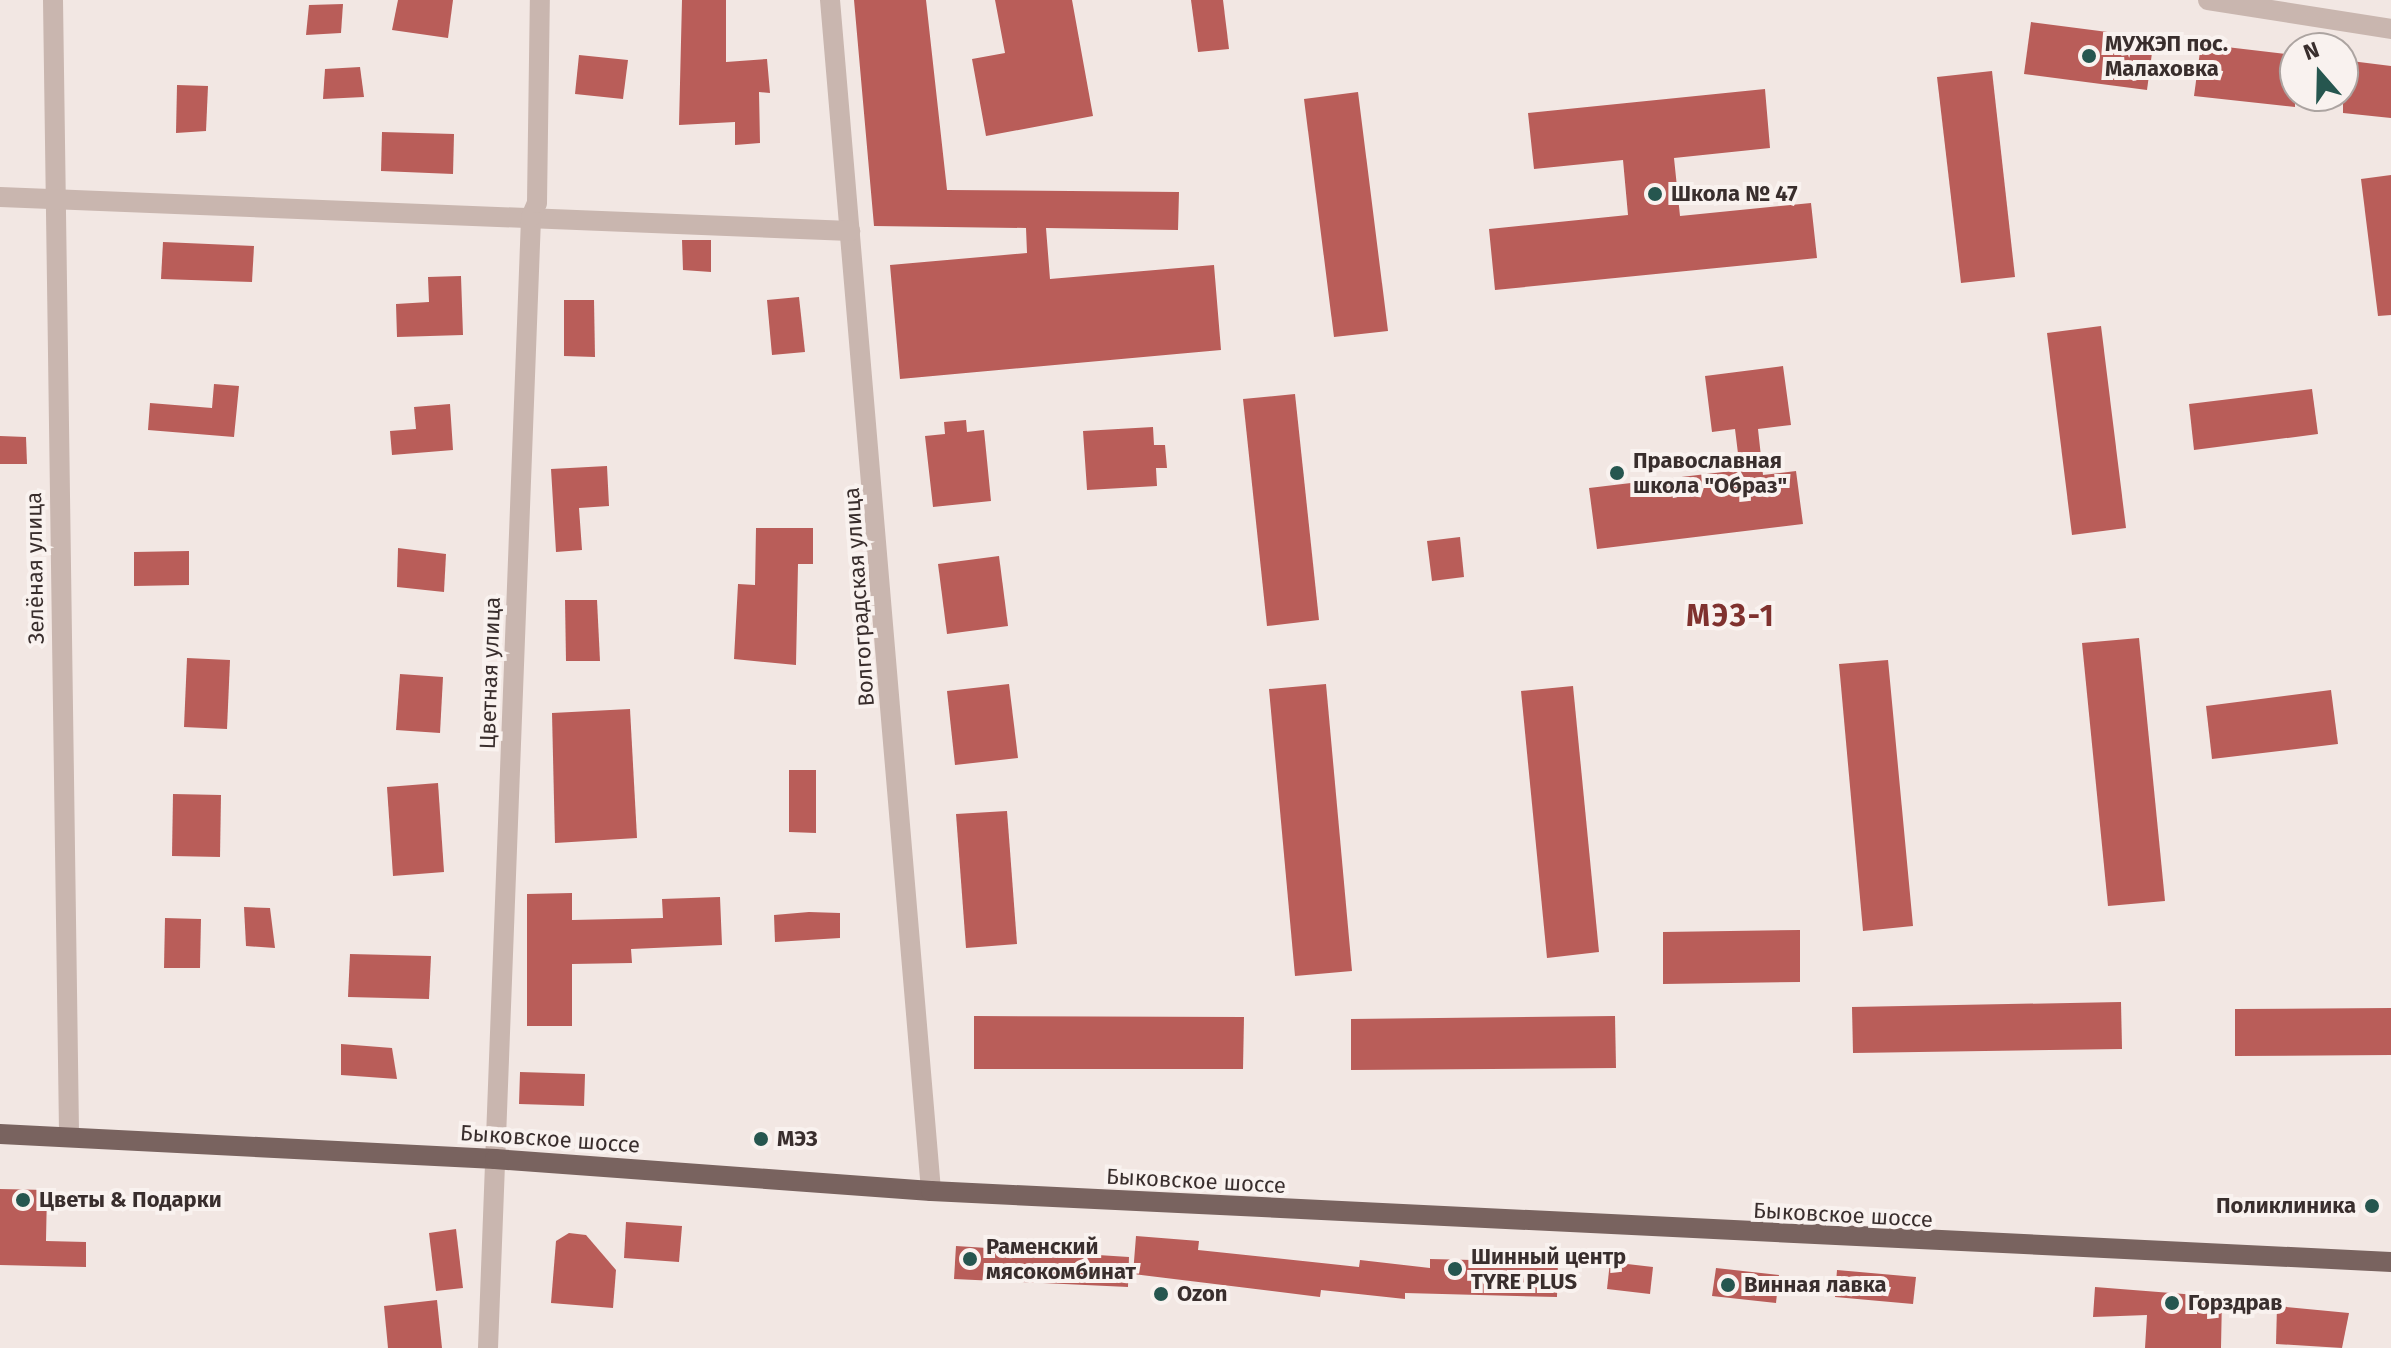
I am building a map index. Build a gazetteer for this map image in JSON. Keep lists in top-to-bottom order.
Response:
{
  "streets": {
    "main road": ["Быковское шоссе"],
    "street": ["Зелёная улица", "Волгоградская улица", "Цветная улица"]
  },
  "crossings": [
    ["Зелёная улица", "Быковское шоссе"],
    ["Волгоградская улица", "Быковское шоссе"],
    ["Цветная улица", "Быковское шоссе"]
  ],
  "districts": ["МЭЗ-1"],
  "places": [
    "МУЖЭП пос. Малаховка",
    "Школа № 47",
    "Православная школа \"Образ\"",
    "МЭЗ",
    "Цветы & Подарки",
    "Поликлиника",
    "Раменский мясокомбинат",
    "Шинный центр TYRE PLUS",
    "Винная лавка",
    "Ozon",
    "Горздрав"
  ],
  "north": "top"
}
